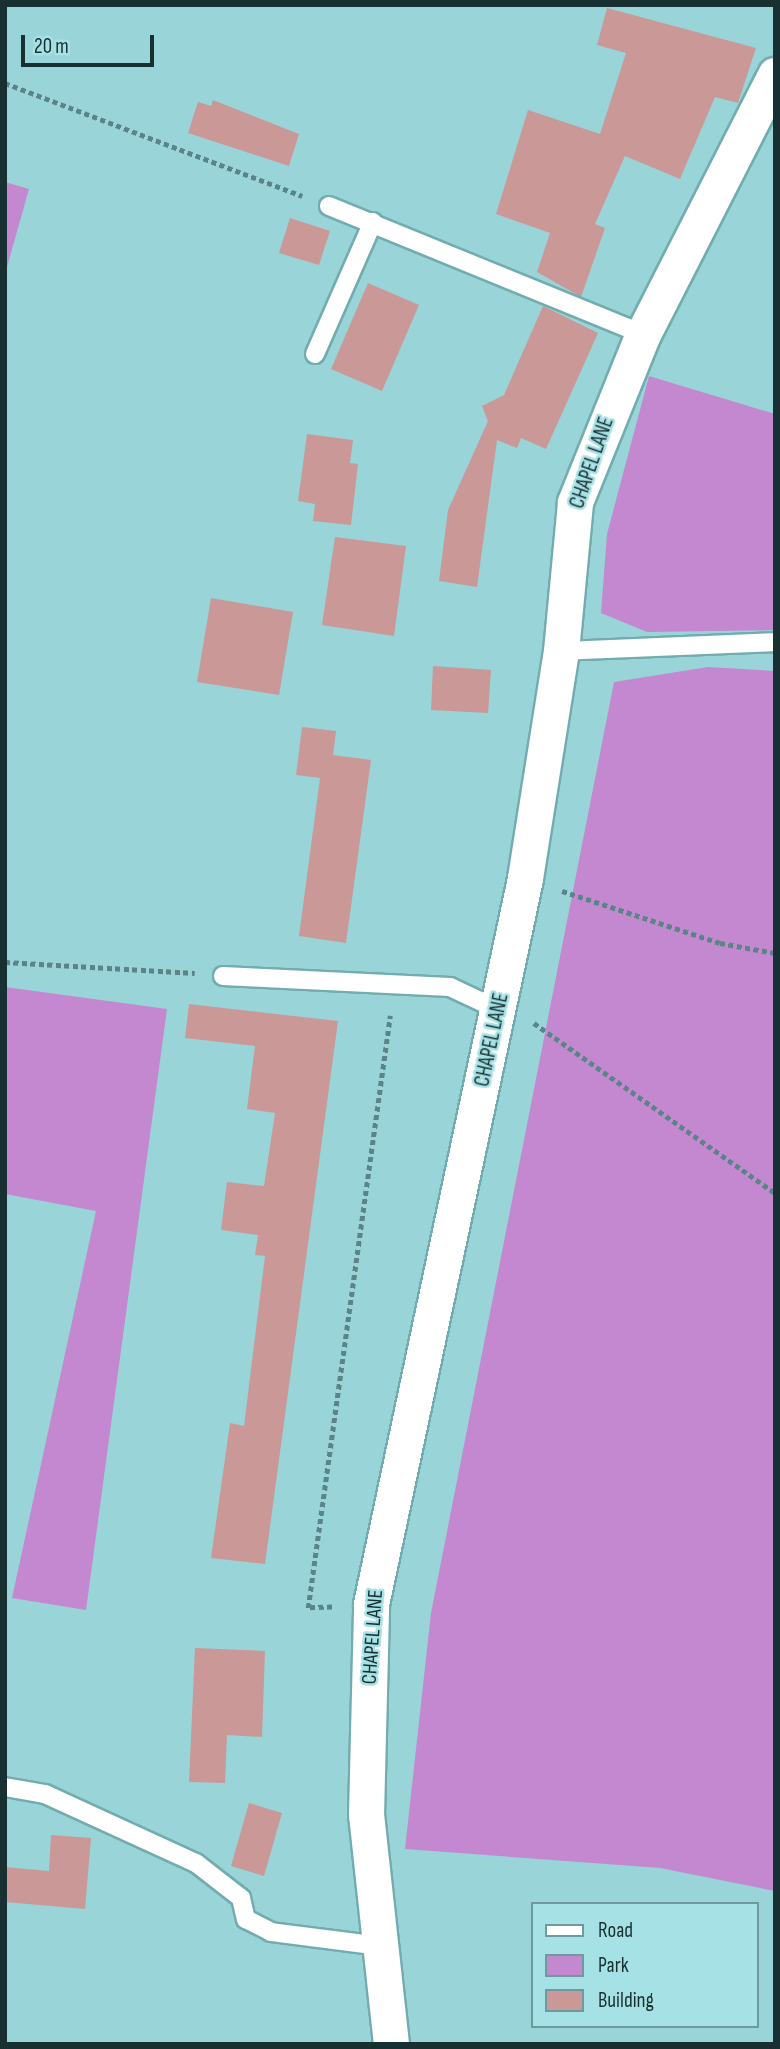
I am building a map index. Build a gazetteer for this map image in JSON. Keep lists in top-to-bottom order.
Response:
{
  "streets": {
    "street": ["CHAPEL LANE"]
  },
  "legend": ["Road", "Park", "Building"],
  "scale_bar": "20 m"
}
